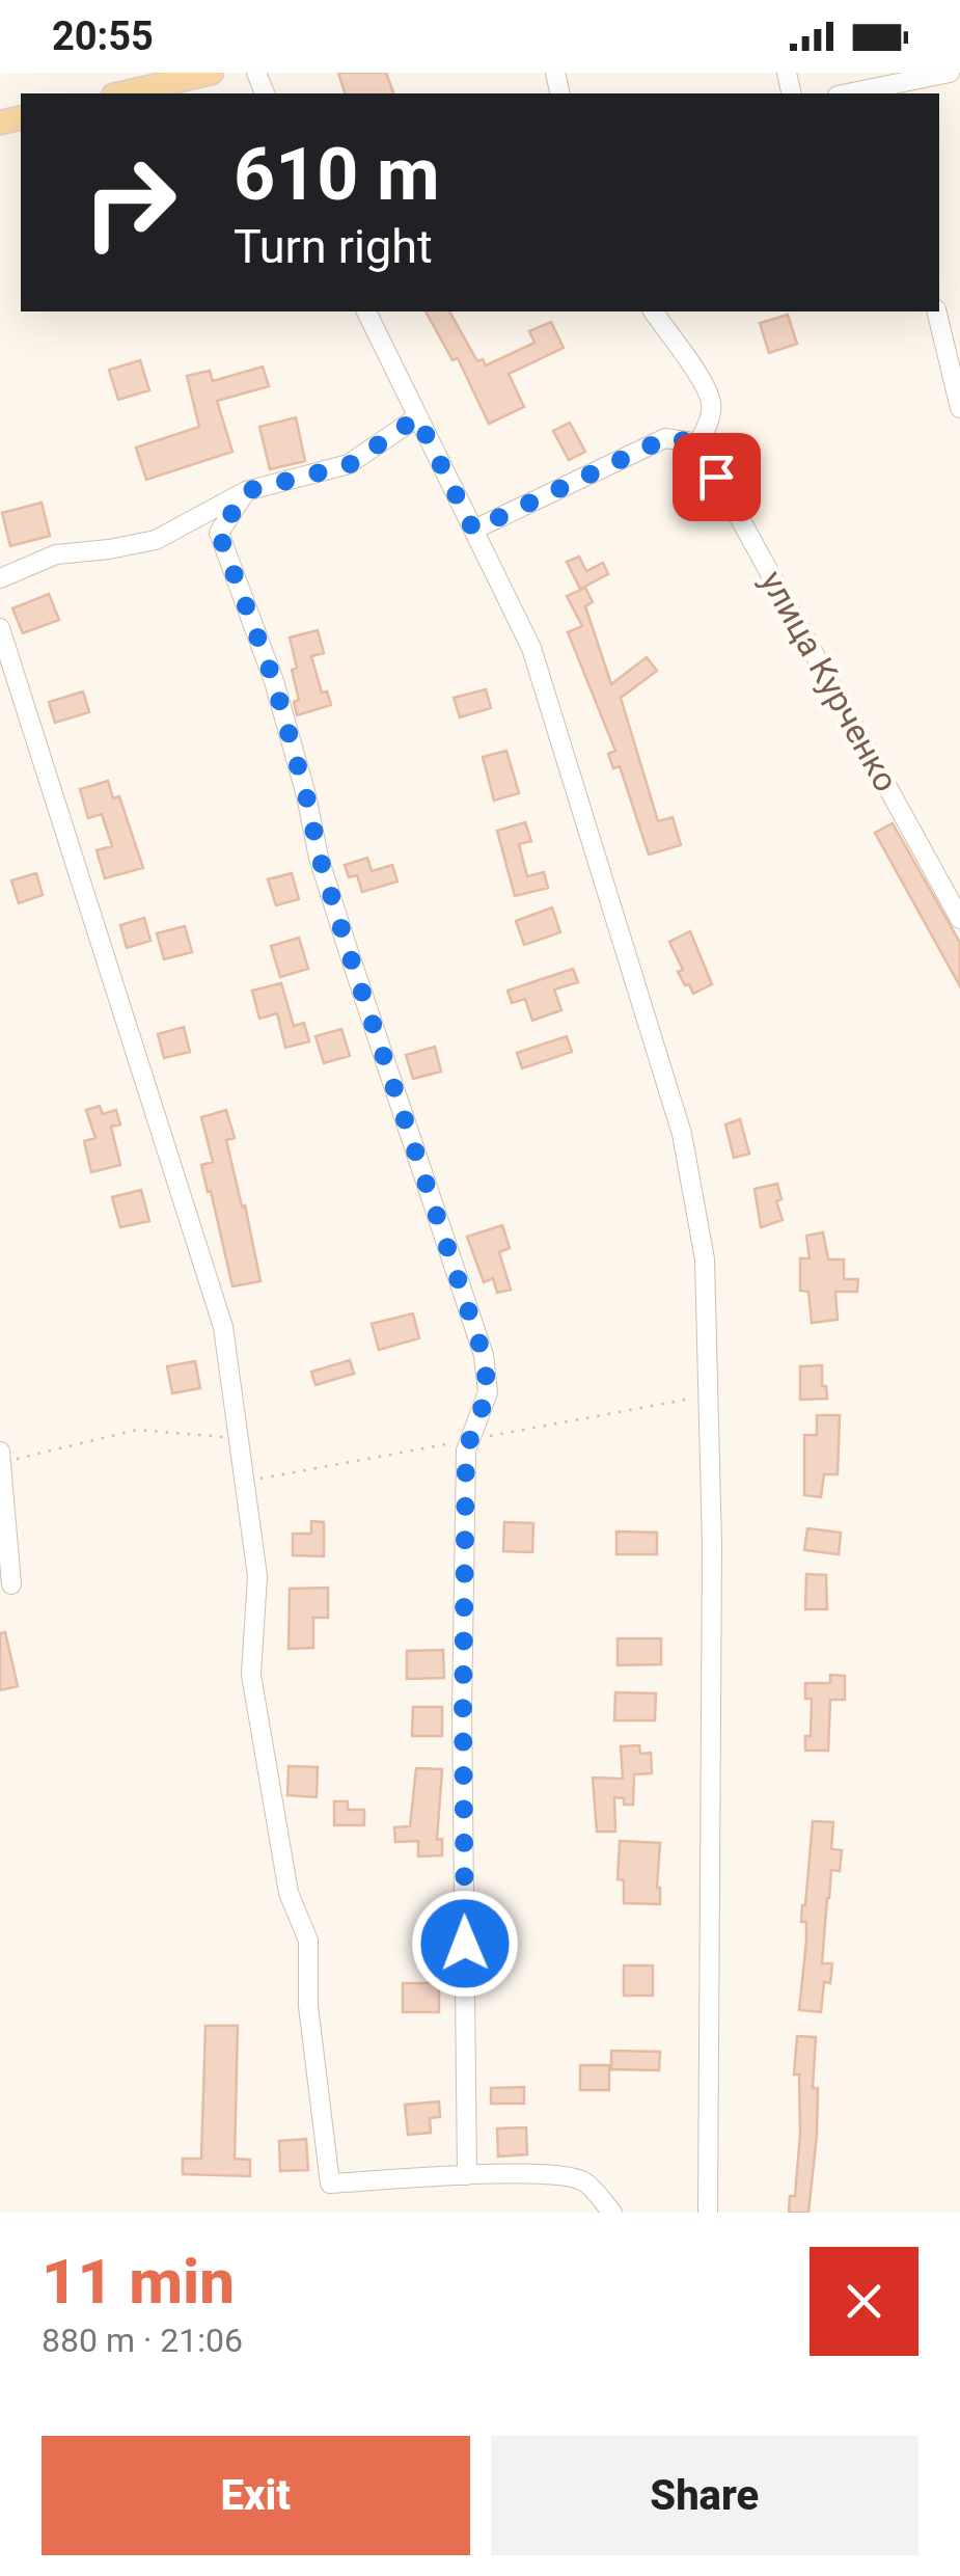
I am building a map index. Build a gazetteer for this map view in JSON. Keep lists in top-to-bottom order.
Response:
{
  "streets": {
    "street": ["улица Курченко"]
  },
  "page": {
    "status": "20:55",
    "turn": ["610 m", "Turn right"],
    "heading": ["11 min", "880 m · 21:06"],
    "buttons": ["Exit", "Share"]
  }
}
